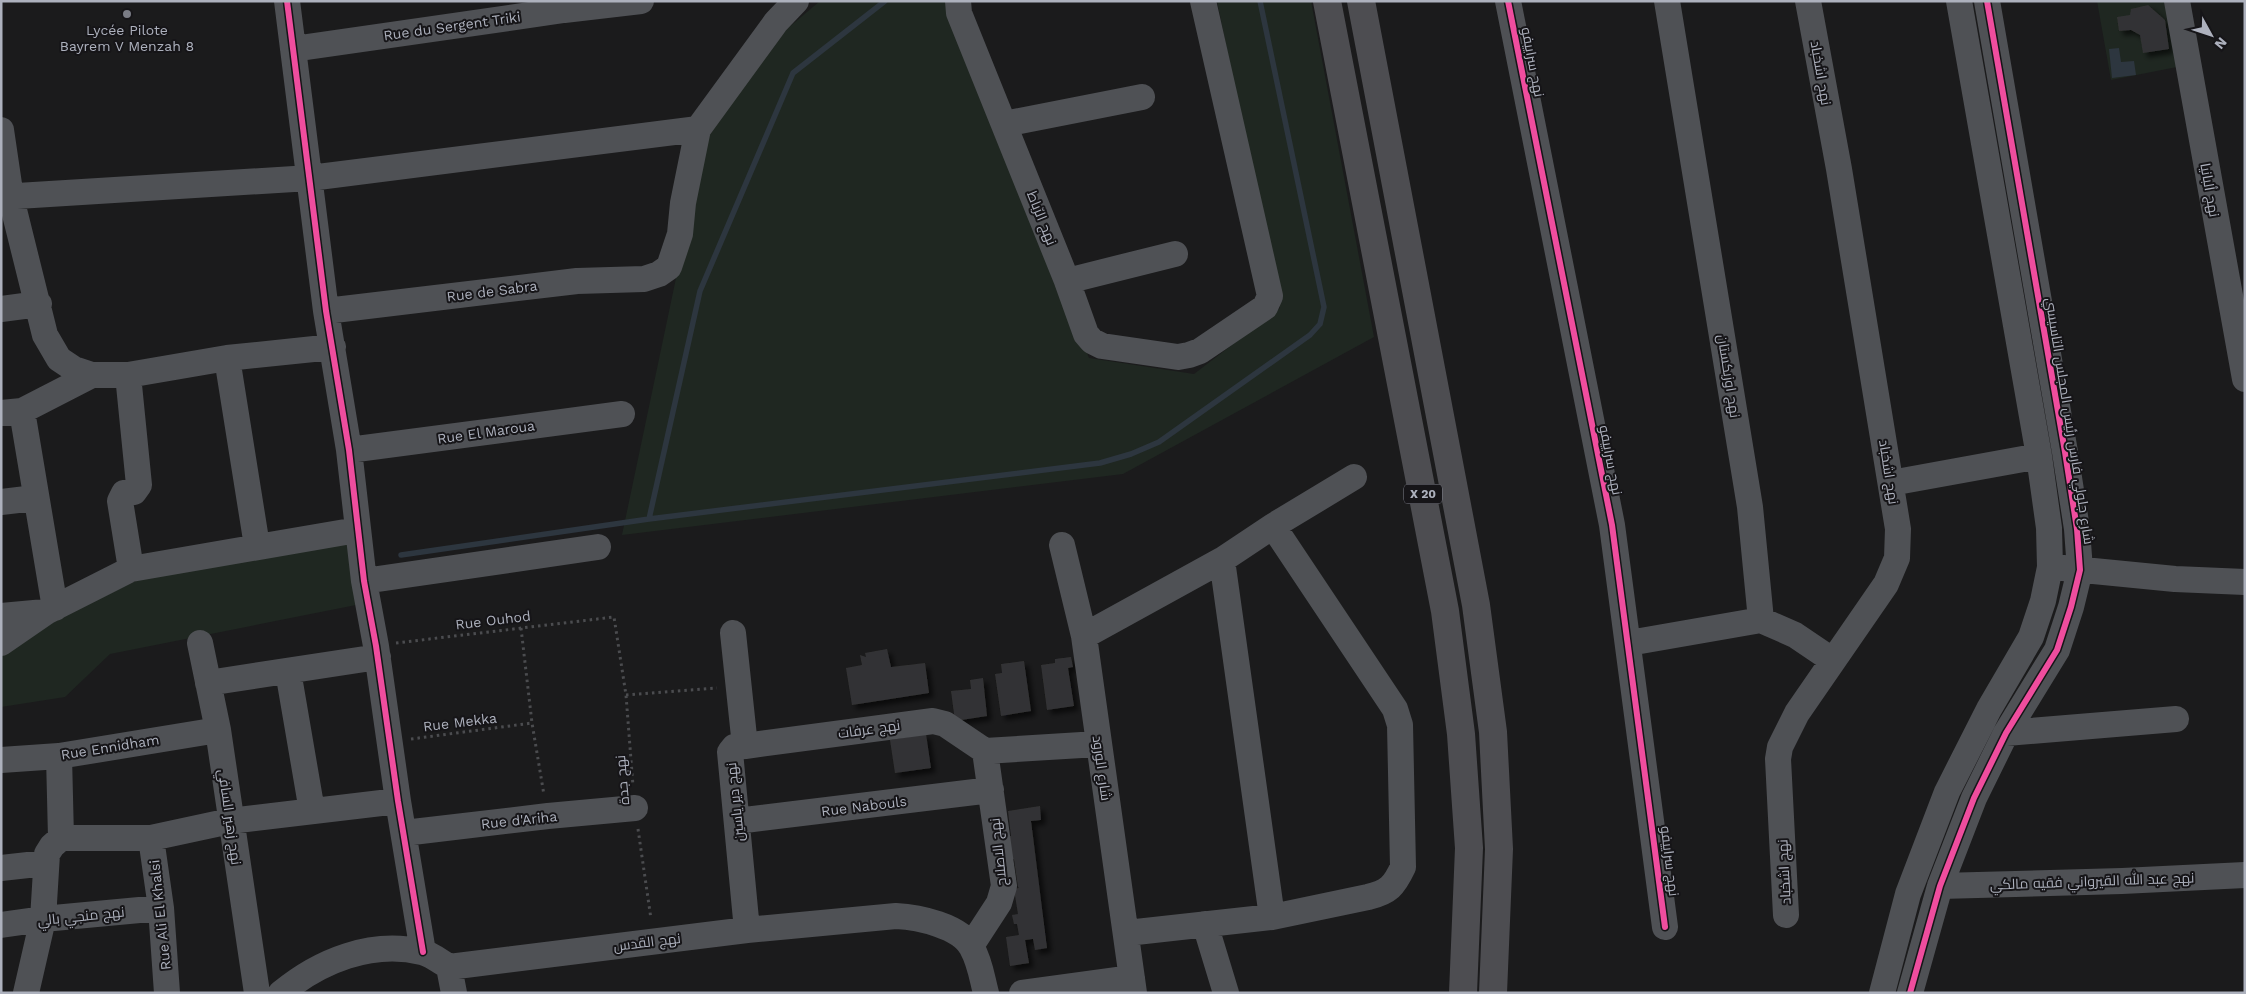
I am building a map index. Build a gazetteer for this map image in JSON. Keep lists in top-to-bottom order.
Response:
{
  "streets": {
    "highway": ["X 20"],
    "street": [
      "Rue du Sergent Triki",
      "نهج سراييفو",
      "نهج اشخباد",
      "نهج ألبانيا",
      "نهج الرّباط",
      "Rue de Sabra",
      "نهج اوزبكستان",
      "شارع جلولي فارس رئيس المجلس التاسيسي",
      "Rue El Maroua",
      "نهج عرفات",
      "Rue Ennidham",
      "شارع الورود",
      "نهج دير ياسين",
      "Rue Nabouls",
      "نهج زهير السافي",
      "Rue d'Ariha",
      "نهج الاصلاح",
      "نهج عبد الله القيرواني فقيه مالكي",
      "Rue Ali El Khalsi",
      "نهج منجي بالي",
      "نهج القدس"
    ],
    "path": ["Rue Ouhod", "Rue Mekka", "نهج جدة"]
  },
  "crossings": [
    ["شارع جلولي فارس رئيس المجلس التاسيسي", "نهج عبد الله القيرواني فقيه مالكي"],
    ["Rue Ouhod", "نهج جدة"],
    ["نهج عرفات", "نهج دير ياسين"],
    ["نهج عرفات", "نهج الاصلاح"],
    ["Rue Ennidham", "نهج زهير السافي"],
    ["نهج جدة", "Rue d'Ariha"],
    ["نهج جدة", "نهج القدس"],
    ["نهج دير ياسين", "Rue Nabouls"],
    ["نهج دير ياسين", "نهج القدس"],
    ["Rue Nabouls", "نهج الاصلاح"],
    ["نهج الاصلاح", "نهج القدس"],
    ["Rue Ali El Khalsi", "نهج منجي بالي"]
  ],
  "places": ["Lycée Pilote Bayrem V Menzah 8"],
  "north": "bottom right"
}
